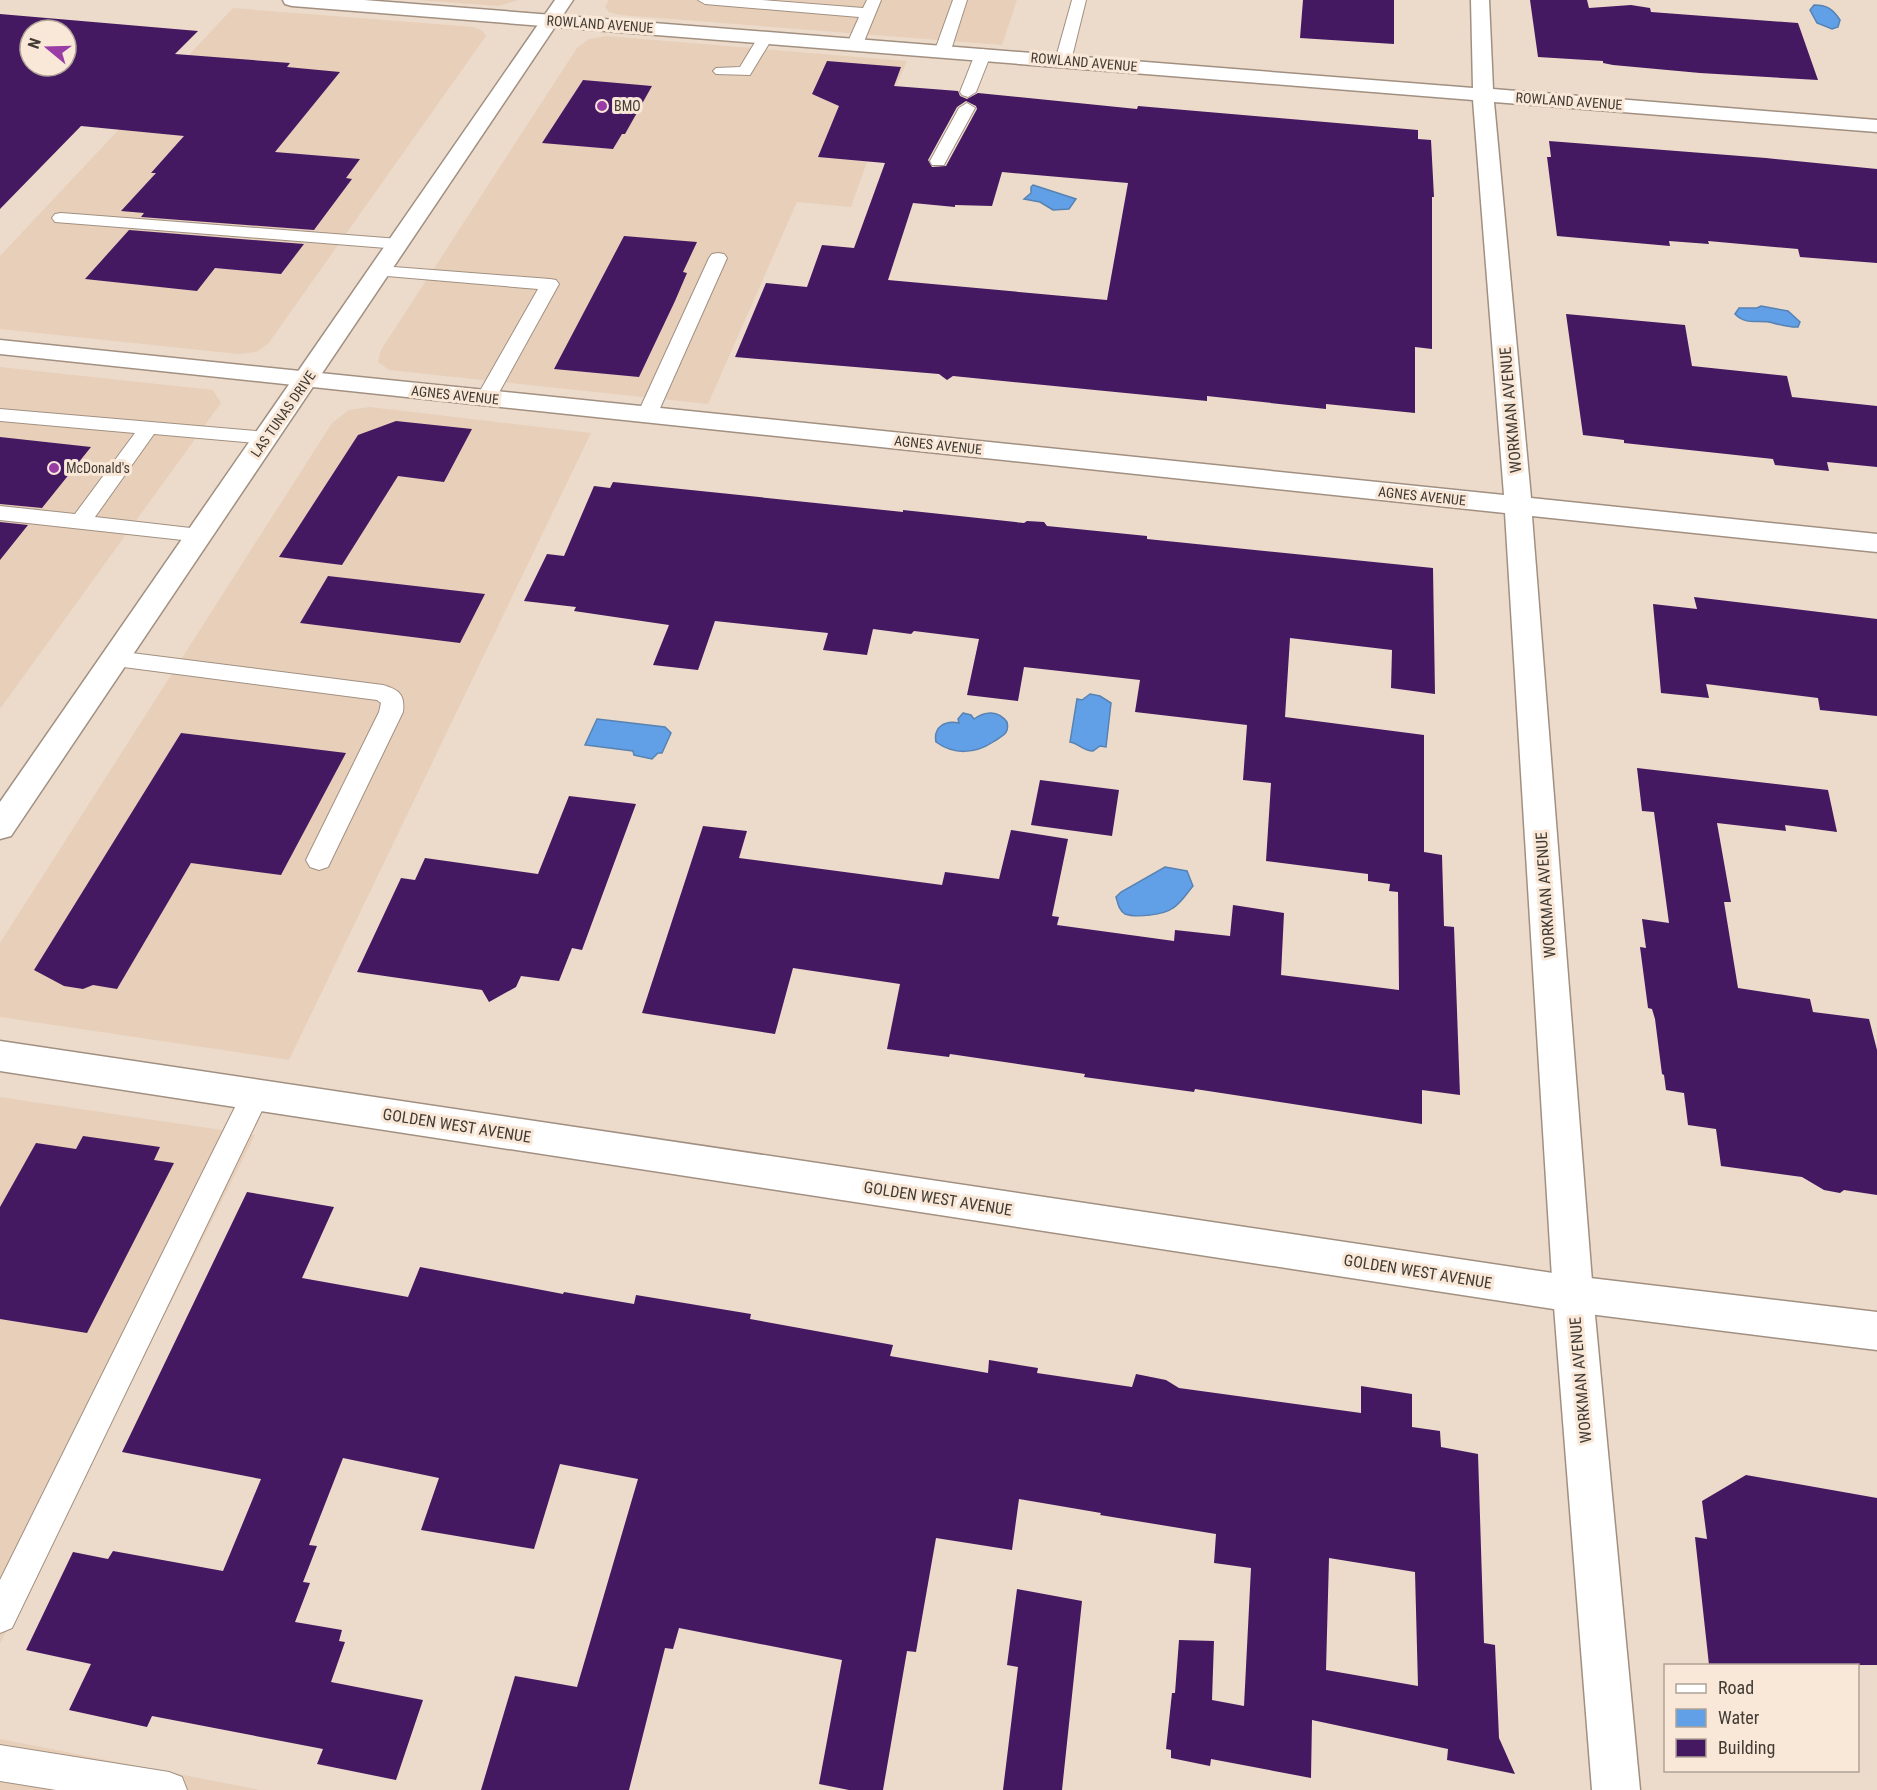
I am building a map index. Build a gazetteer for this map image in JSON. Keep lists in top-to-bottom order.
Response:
{
  "streets": {
    "street": [
      "ROWLAND AVENUE",
      "AGNES AVENUE",
      "WORKMAN AVENUE",
      "LAS TUNAS DRIVE",
      "GOLDEN WEST AVENUE"
    ]
  },
  "crossings": [
    ["ROWLAND AVENUE", "WORKMAN AVENUE"],
    ["ROWLAND AVENUE", "LAS TUNAS DRIVE"],
    ["AGNES AVENUE", "WORKMAN AVENUE"],
    ["AGNES AVENUE", "LAS TUNAS DRIVE"],
    ["WORKMAN AVENUE", "GOLDEN WEST AVENUE"]
  ],
  "places": ["BMO", "McDonald's"],
  "legend": ["Road", "Water", "Building"],
  "north": "left"
}
